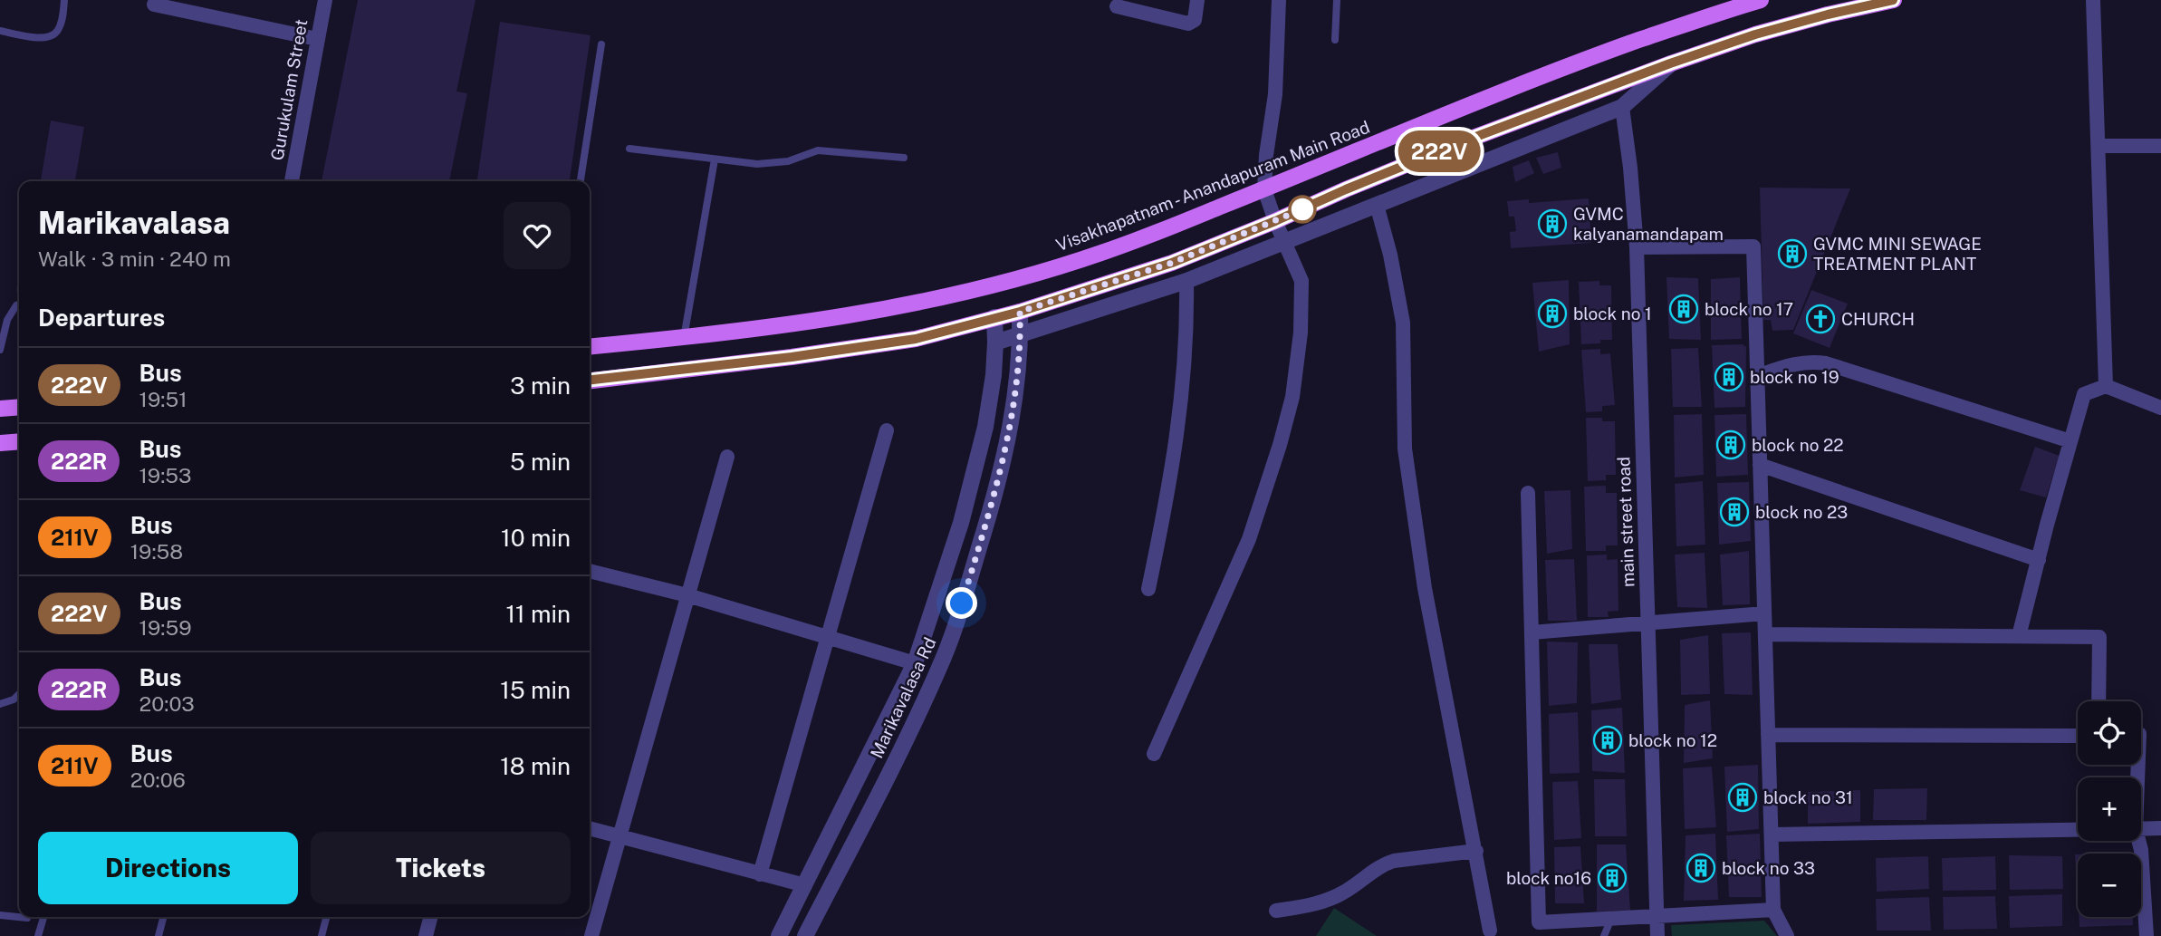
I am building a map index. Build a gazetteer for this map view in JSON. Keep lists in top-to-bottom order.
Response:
{
  "streets": {
    "main road": ["Visakhapatnam - Anandapuram Main Road"],
    "street": ["Gurukulam Street", "main street road", "Marikavalasa Rd"]
  },
  "places": {
    "building": [
      "GVMC kalyanamandapam",
      "GVMC MINI SEWAGE TREATMENT PLANT",
      "block no 17",
      "block no 1",
      "block no 19",
      "block no 22",
      "block no 23",
      "block no 12",
      "block no 31",
      "block no 33",
      "block no16"
    ],
    "church": ["CHURCH"]
  },
  "lines": ["bus line 222V"],
  "page": {
    "on_map": "222V",
    "heading": [
      ["Marikavalasa", "Walk · 3 min · 240 m"],
      "Departures"
    ],
    "list": [
      {
        "mark": "222V",
        "name": "Bus",
        "note": "19:51",
        "value": "3 min"
      },
      {
        "mark": "222R",
        "name": "Bus",
        "note": "19:53",
        "value": "5 min"
      },
      {
        "mark": "211V",
        "name": "Bus",
        "note": "19:58",
        "value": "10 min"
      },
      {
        "mark": "222V",
        "name": "Bus",
        "note": "19:59",
        "value": "11 min"
      },
      {
        "mark": "222R",
        "name": "Bus",
        "note": "20:03",
        "value": "15 min"
      },
      {
        "mark": "211V",
        "name": "Bus",
        "note": "20:06",
        "value": "18 min"
      }
    ],
    "map_buttons": ["+", "−"],
    "buttons": ["Directions", "Tickets"]
  }
}
